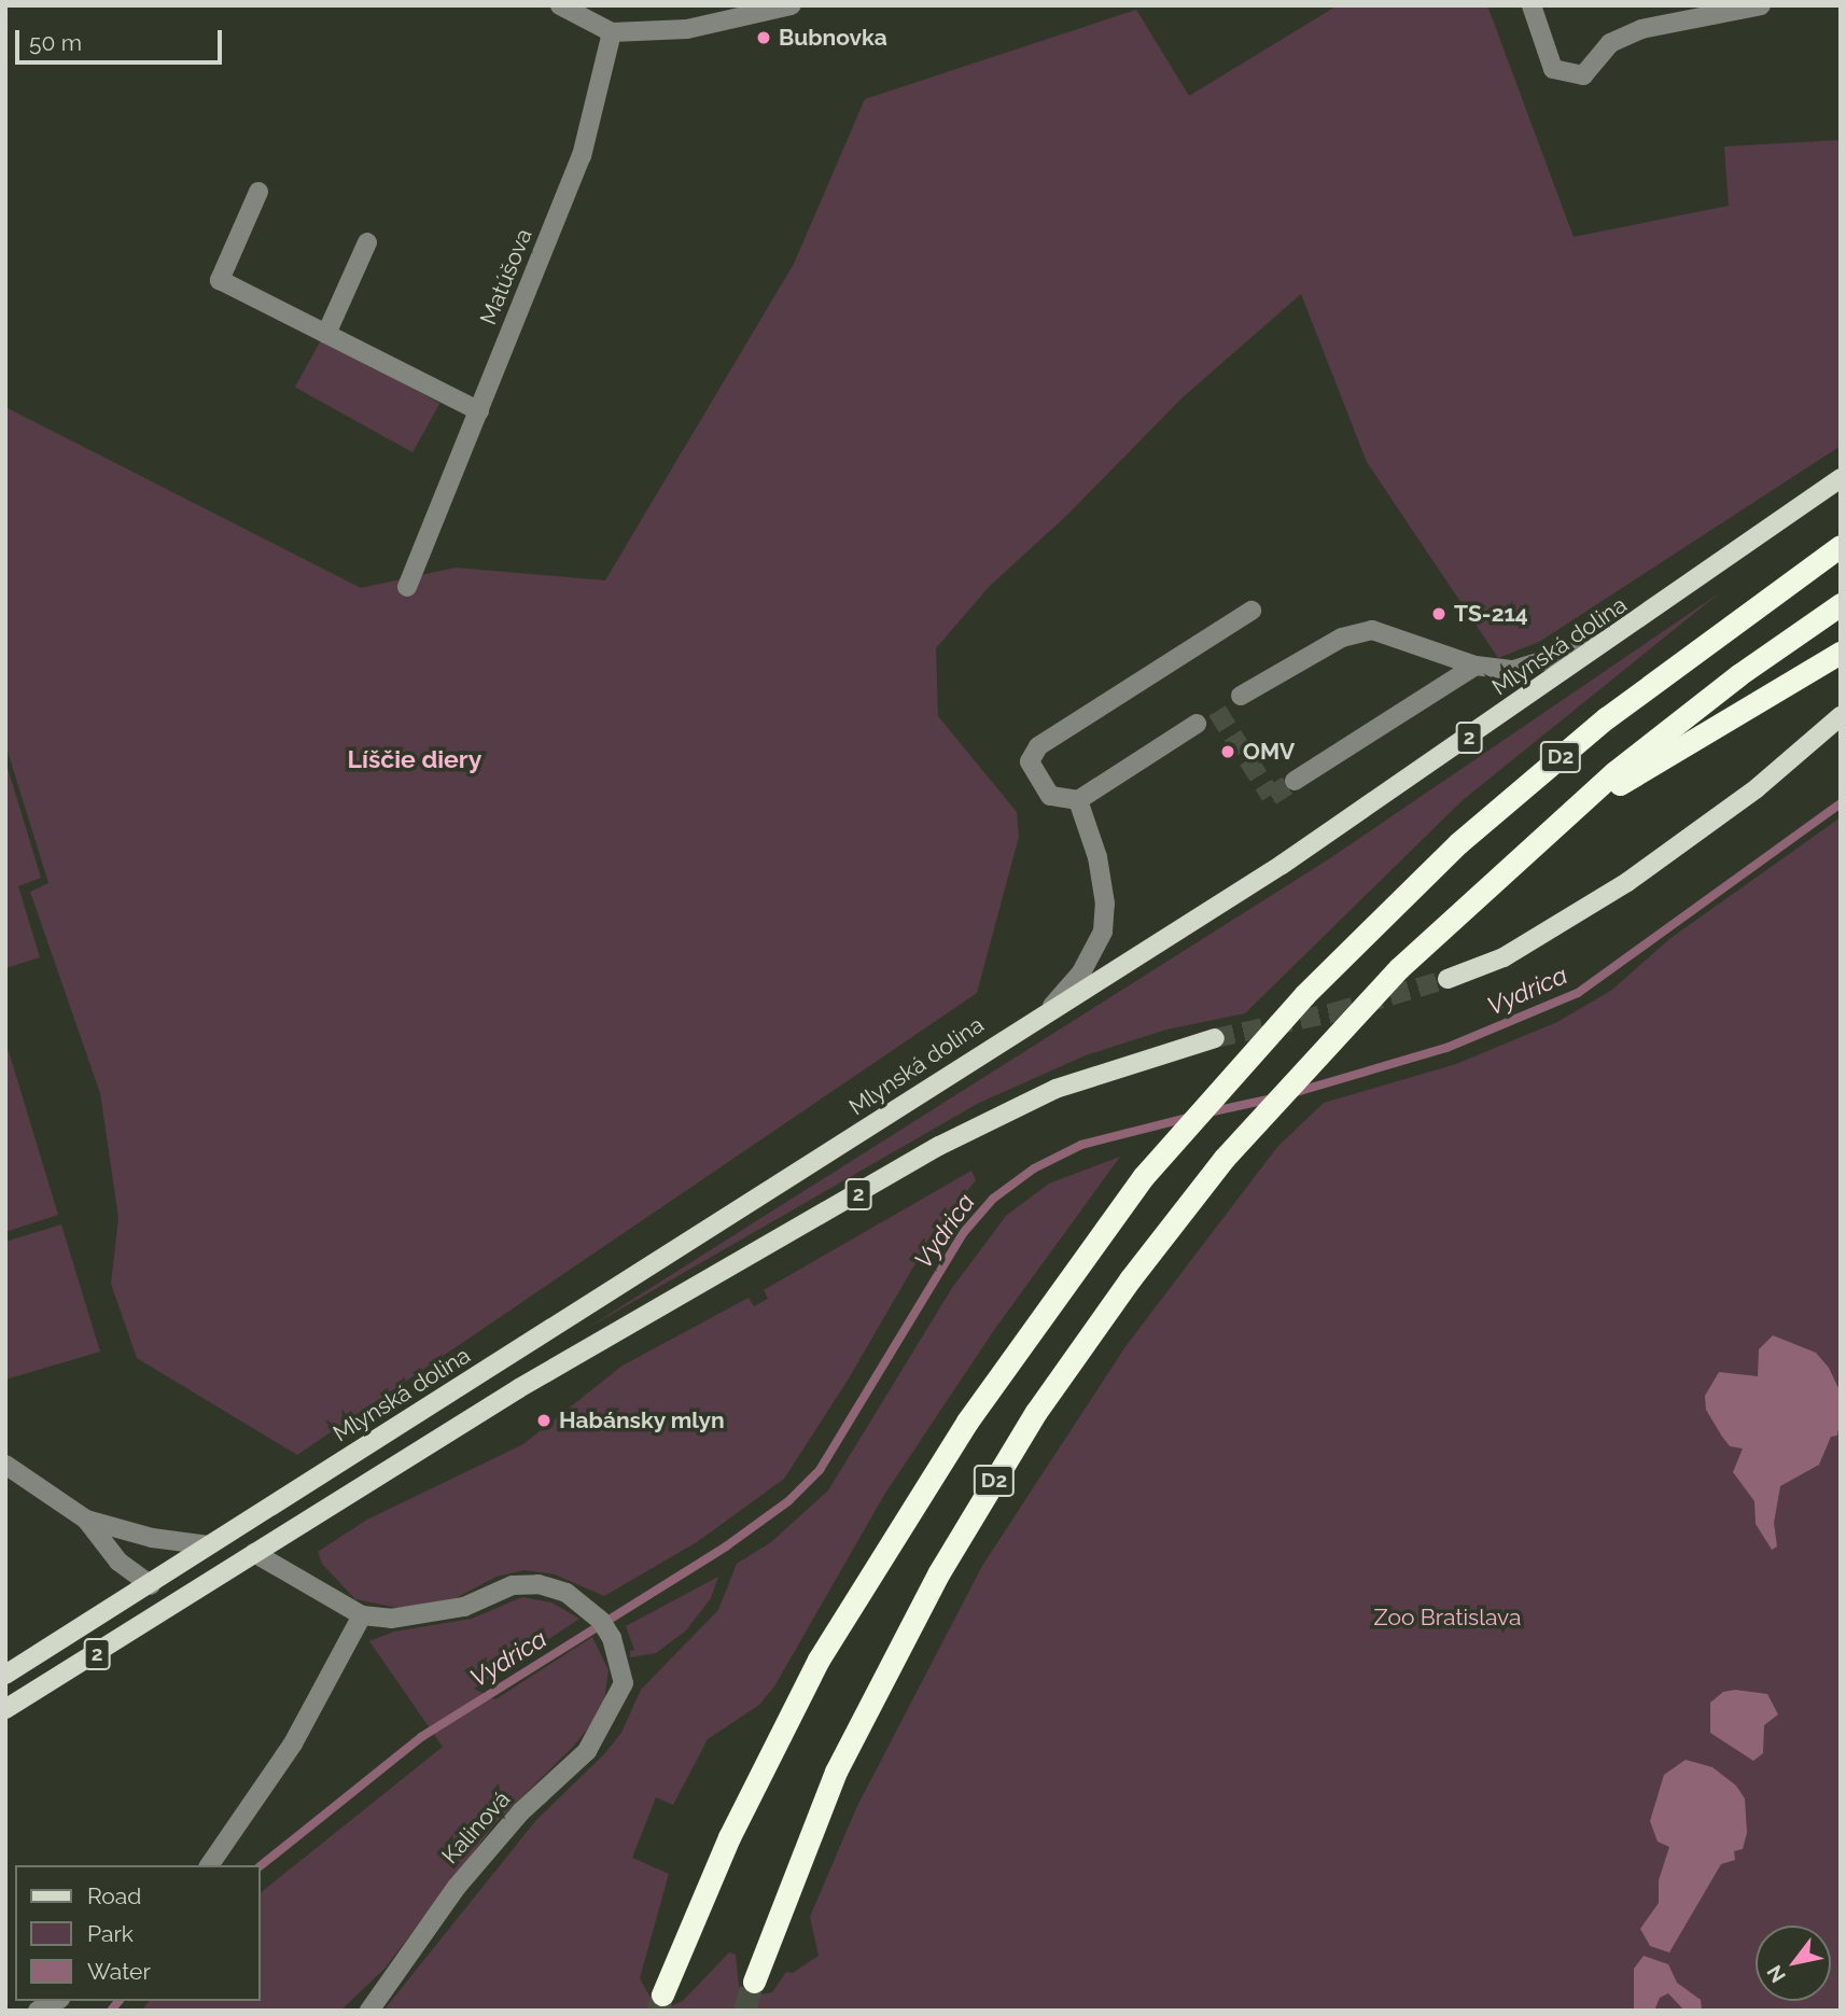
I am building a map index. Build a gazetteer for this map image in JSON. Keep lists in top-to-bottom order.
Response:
{
  "streets": {
    "highway": ["D2"],
    "main road": ["Mlynská dolina", "2"],
    "street": ["Matúšova", "Kalinová"]
  },
  "districts": ["Líščie diery"],
  "water": ["Vydrica"],
  "parks": ["Zoo Bratislava"],
  "places": [
    "Bubnovka",
    "TS-214",
    "OMV",
    "Habánsky mlyn"
  ],
  "legend": ["Road", "Park", "Water"],
  "scale_bar": "50 m",
  "north": "bottom left"
}
